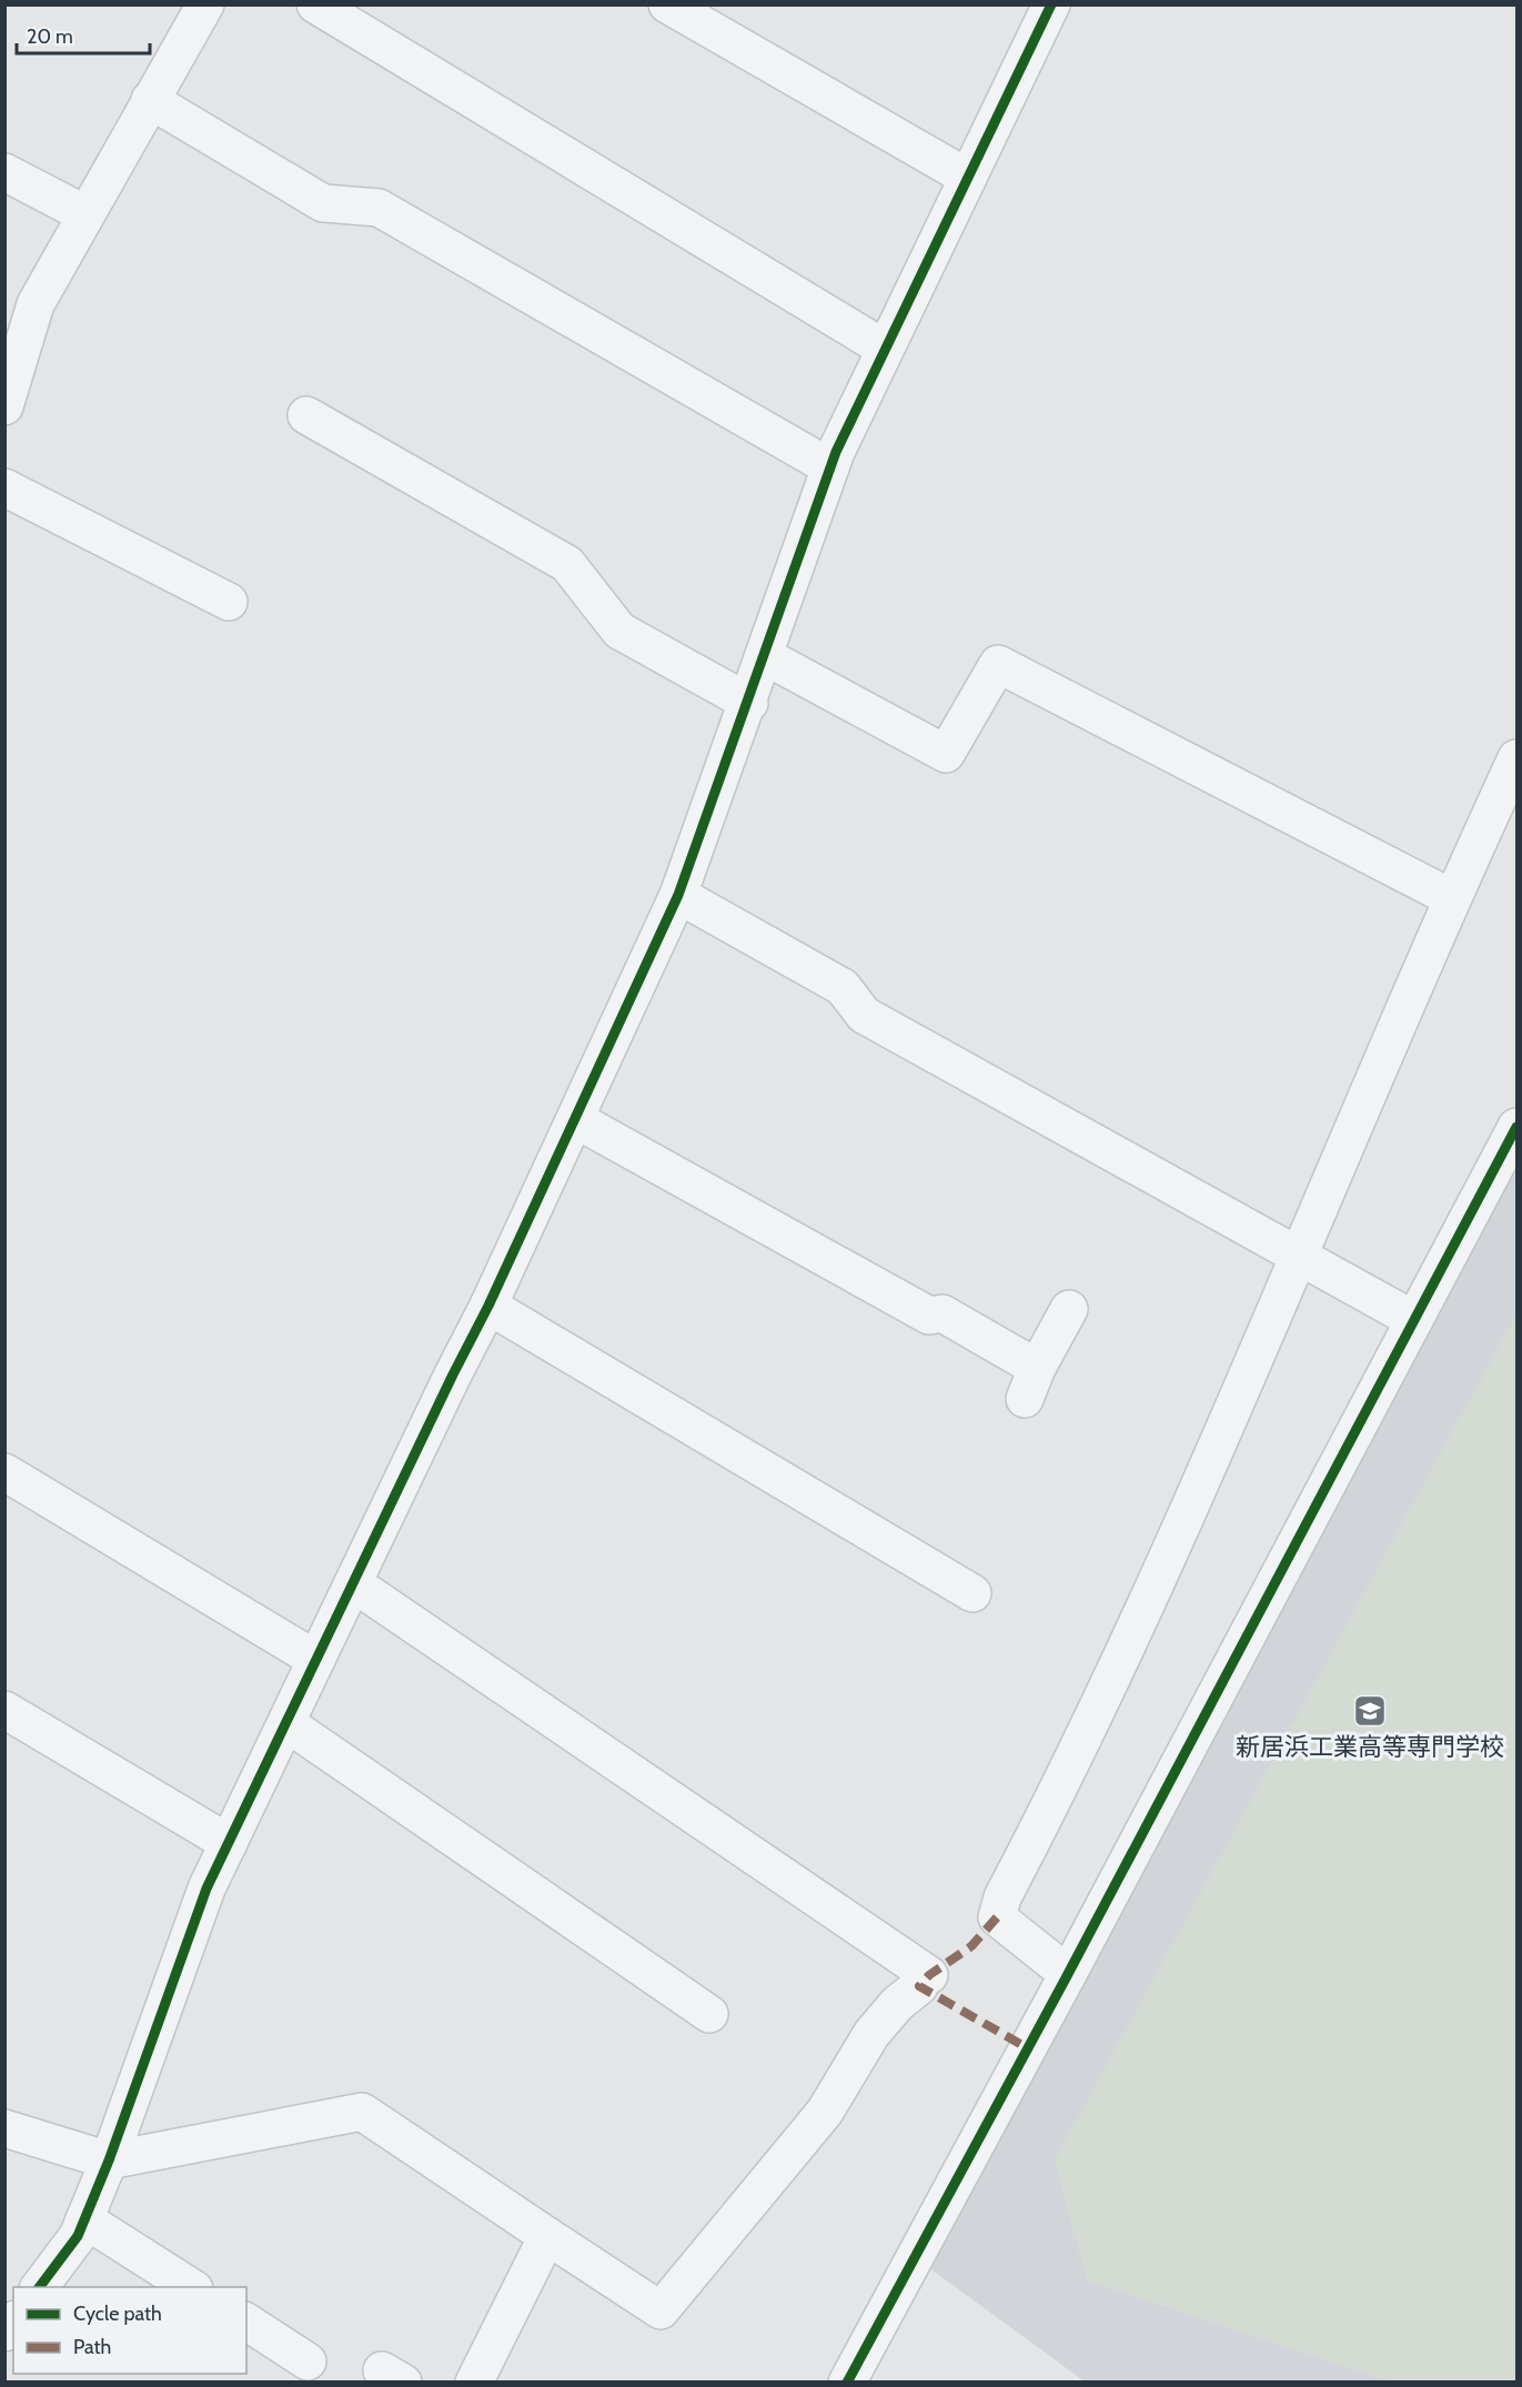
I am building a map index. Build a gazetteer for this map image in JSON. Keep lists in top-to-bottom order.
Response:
{
  "places": {
    "school or university": ["新居浜工業高等専門学校"]
  },
  "legend": ["Cycle path", "Path"],
  "scale_bar": "20 m"
}
